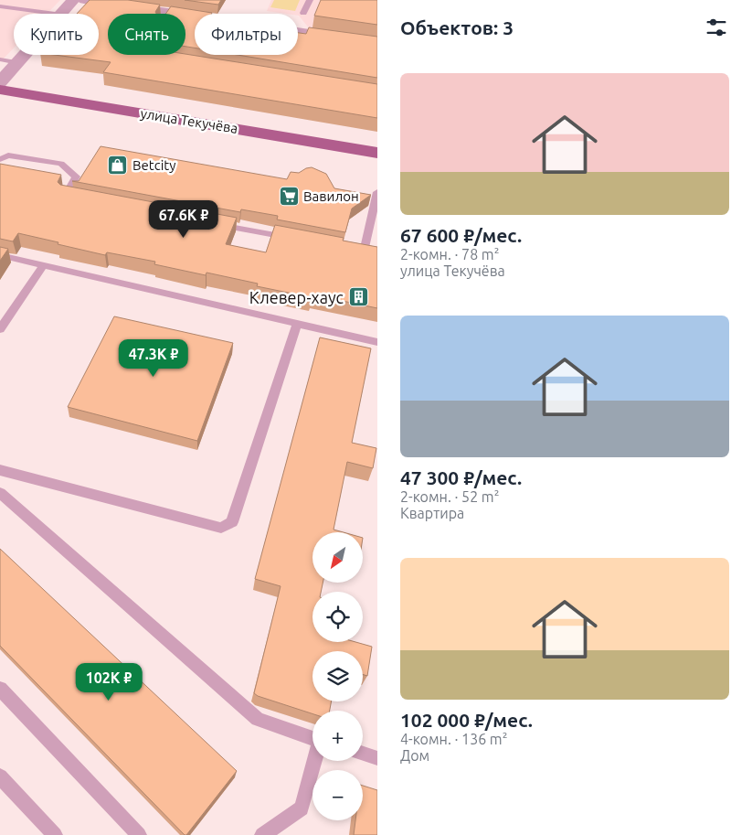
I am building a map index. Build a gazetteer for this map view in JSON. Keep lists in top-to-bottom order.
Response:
{
  "streets": {
    "main road": ["улица Текучёва"]
  },
  "places": {
    "shop": ["Betcity"],
    "supermarket": ["Вавилон"],
    "building": ["Клевер-хаус"]
  },
  "north": "bottom left",
  "page": {
    "heading": "Объектов: 3",
    "chip": ["Купить", "Снять", "Фильтры"],
    "list": [
      {
        "name": "67 600 ₽/мес.",
        "note": "2-комн. · 78 m² · улица Текучёва"
      },
      {
        "name": "47 300 ₽/мес.",
        "note": "2-комн. · 52 m² · Квартира"
      },
      {
        "name": "102 000 ₽/мес.",
        "note": "4-комн. · 136 m² · Дом"
      }
    ],
    "price": ["67.6K ₽", "47.3K ₽", "102K ₽"],
    "map_buttons": ["+", "−"]
  }
}
